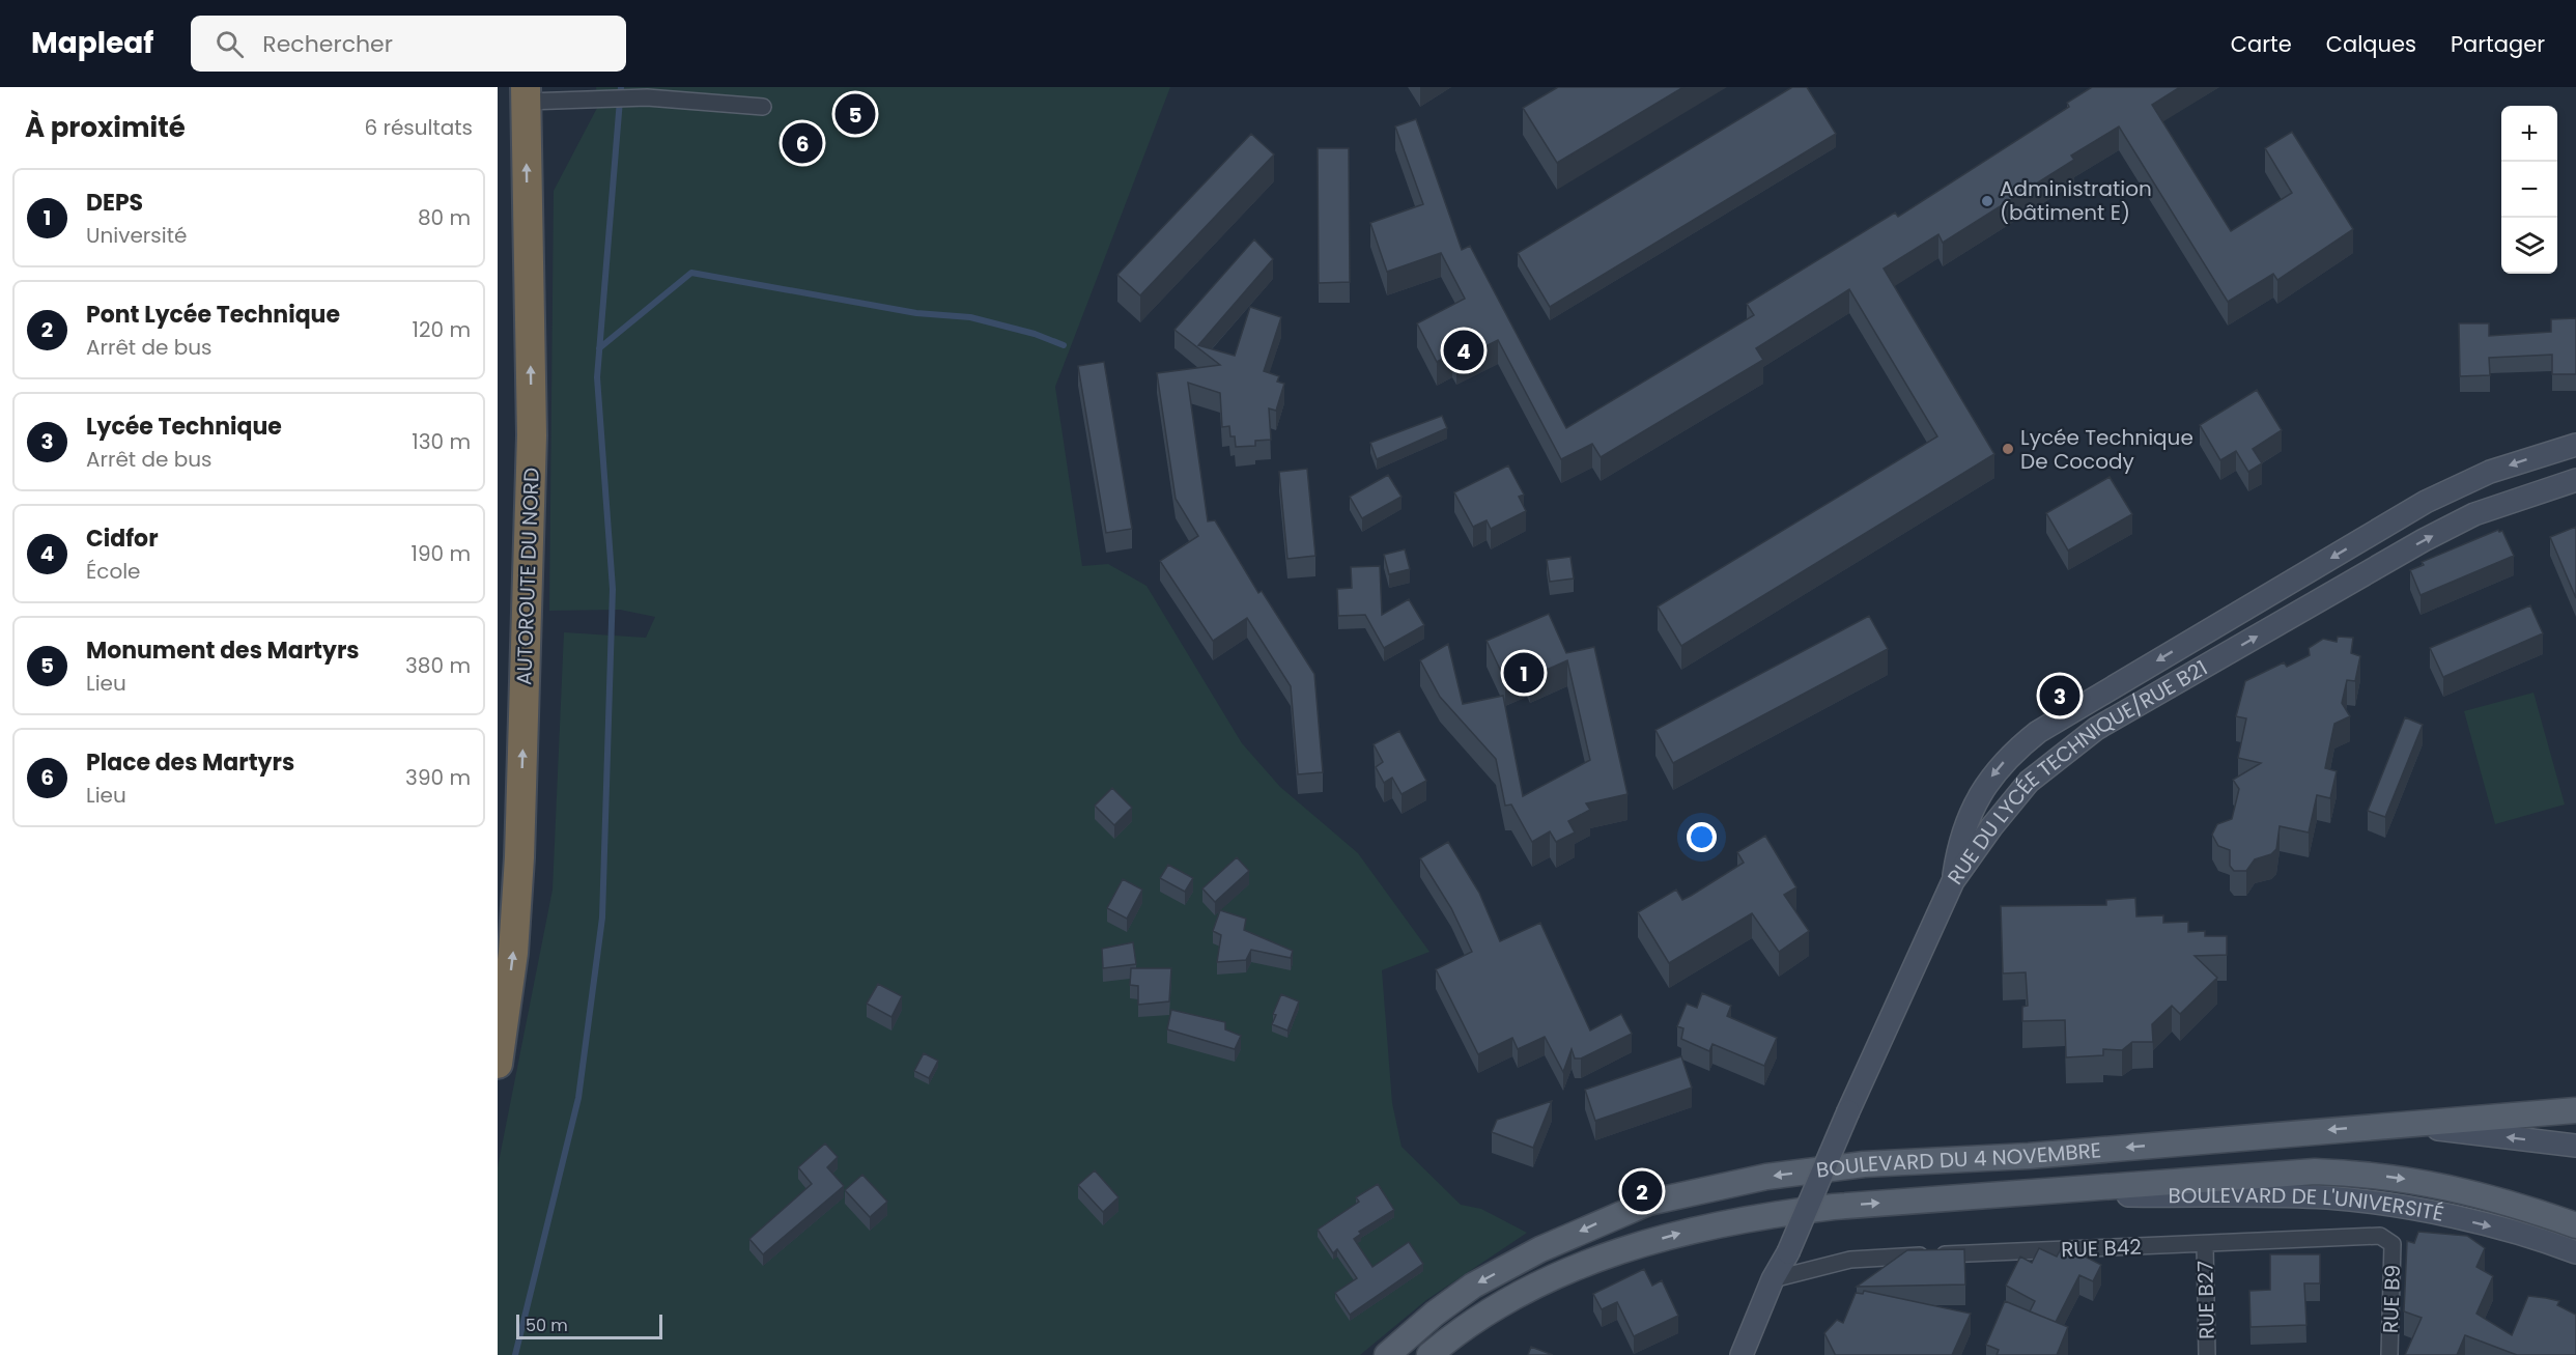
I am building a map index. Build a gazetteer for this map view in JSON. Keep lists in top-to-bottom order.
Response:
{
  "streets": {
    "highway": ["AUTOROUTE DU NORD"],
    "main road": ["BOULEVARD DU 4 NOVEMBRE"],
    "street": [
      "RUE DU LYCÉE TECHNIQUE/RUE B21",
      "BOULEVARD DE L'UNIVERSITÉ",
      "RUE B42",
      "RUE B9",
      "RUE B27"
    ]
  },
  "crossings": [
    ["BOULEVARD DU 4 NOVEMBRE", "BOULEVARD DE L'UNIVERSITÉ"],
    ["RUE B42", "RUE B9"],
    ["RUE B42", "RUE B27"]
  ],
  "one_way": ["AUTOROUTE DU NORD"],
  "places": ["Administration (bâtiment E)", "Lycée Technique De Cocody"],
  "scale_bar": "50 m",
  "page": {
    "header": "Mapleaf",
    "search": "Rechercher",
    "nav": ["Carte", "Calques", "Partager"],
    "heading": ["À proximité", "6 résultats"],
    "pins": [
      "5",
      "6",
      "4",
      "1",
      "3",
      "2"
    ],
    "map_buttons": ["+", "−"],
    "list": [
      {
        "mark": "1",
        "name": "DEPS",
        "note": "Université",
        "value": "80 m"
      },
      {
        "mark": "2",
        "name": "Pont Lycée Technique",
        "note": "Arrêt de bus",
        "value": "120 m"
      },
      {
        "mark": "3",
        "name": "Lycée Technique",
        "note": "Arrêt de bus",
        "value": "130 m"
      },
      {
        "mark": "4",
        "name": "Cidfor",
        "note": "École",
        "value": "190 m"
      },
      {
        "mark": "5",
        "name": "Monument des Martyrs",
        "note": "Lieu",
        "value": "380 m"
      },
      {
        "mark": "6",
        "name": "Place des Martyrs",
        "note": "Lieu",
        "value": "390 m"
      }
    ],
    "scale": "50 m"
  }
}
